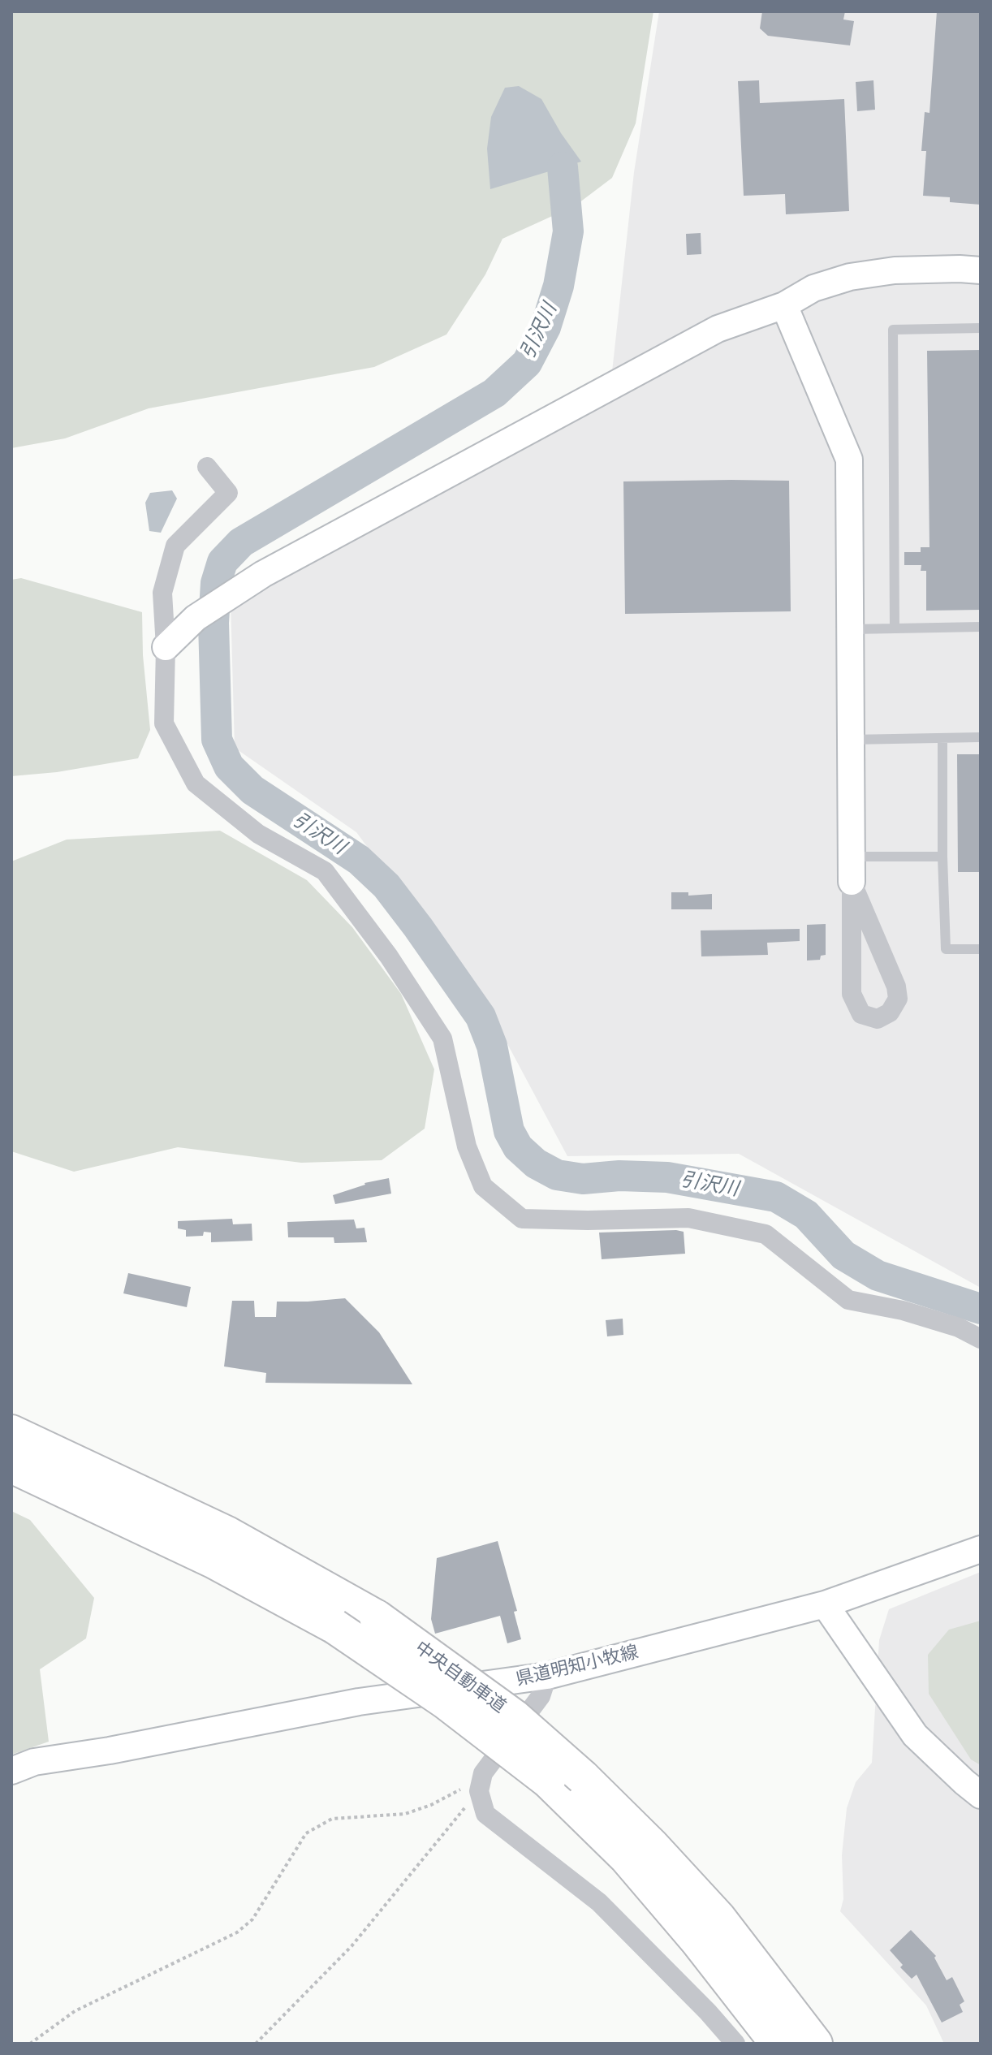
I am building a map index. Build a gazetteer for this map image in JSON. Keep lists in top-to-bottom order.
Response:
{
  "streets": {
    "highway": ["中央自動車道"],
    "street": ["県道明知小牧線"]
  },
  "water": ["引沢川"]
}
